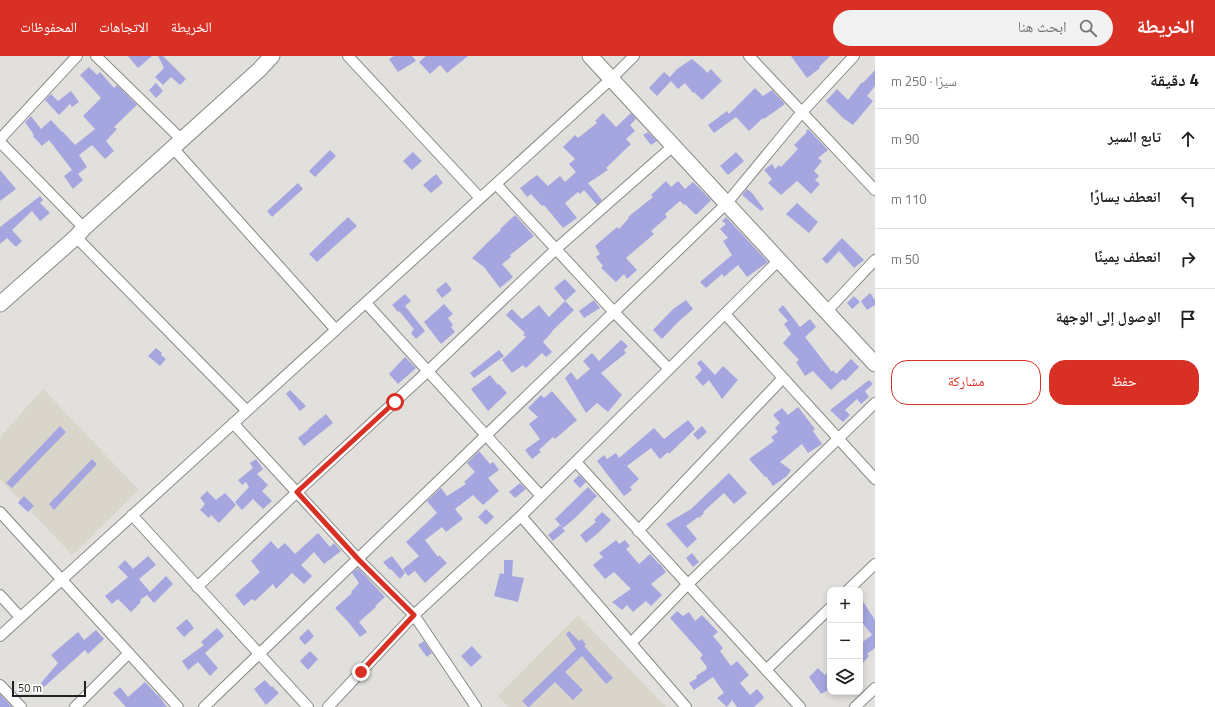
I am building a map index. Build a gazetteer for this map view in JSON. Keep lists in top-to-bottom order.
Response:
{
  "scale_bar": "50 m",
  "page": {
    "header": "الخريطة",
    "search": "ابحث هنا",
    "nav": ["الخريطة", "الاتجاهات", "المحفوظات"],
    "heading": ["4 دقيقة", "سيرًا · 250 m"],
    "list": [
      ["تابع السير", "90 m"],
      ["انعطف يسارًا", "110 m"],
      ["انعطف يمينًا", "50 m"],
      "الوصول إلى الوجهة"
    ],
    "buttons": ["حفظ", "مشاركة"],
    "map_buttons": ["+", "−"],
    "scale": "50 m"
  }
}
